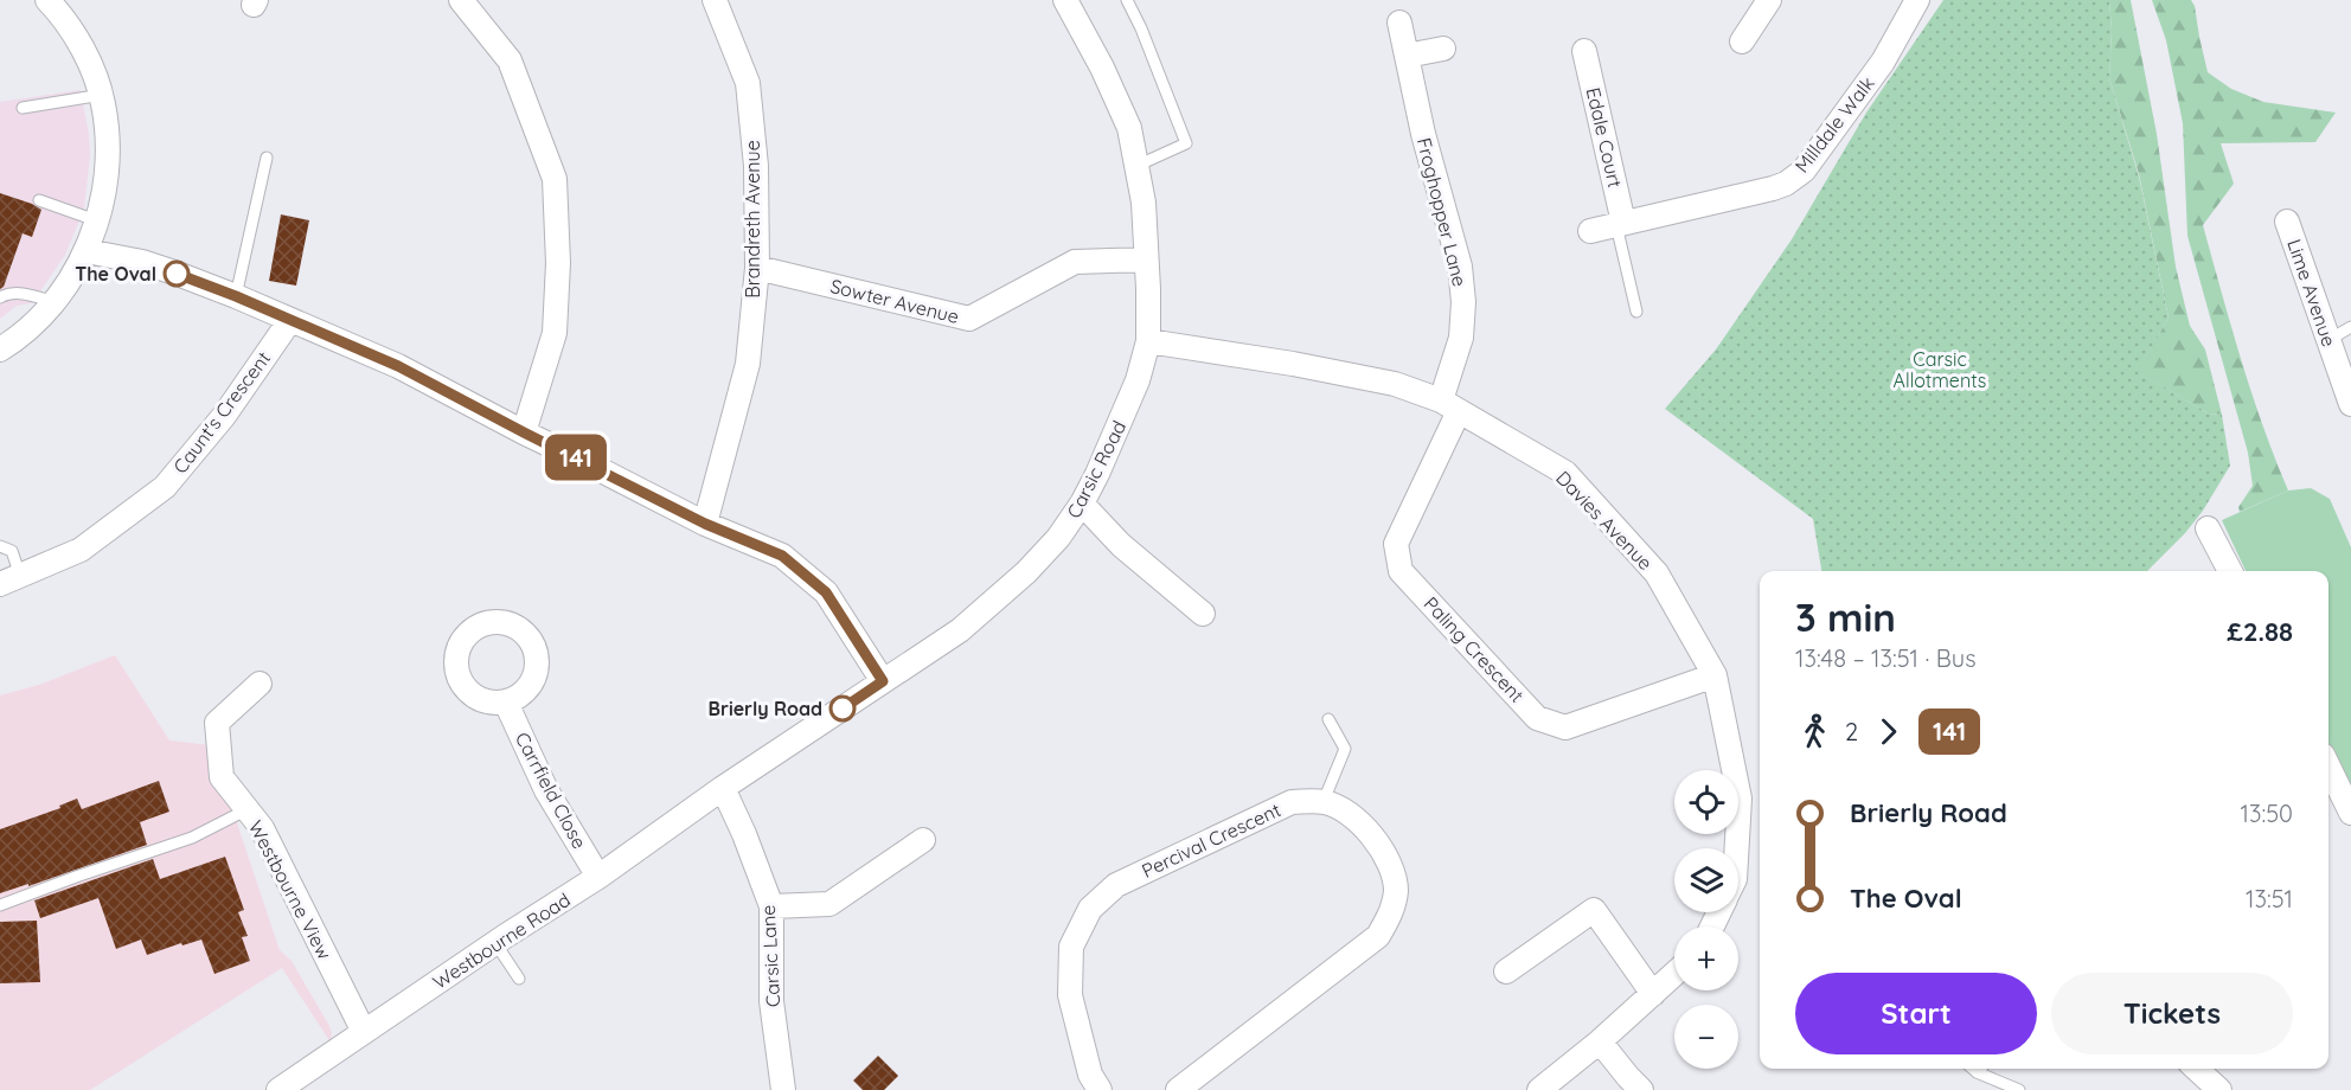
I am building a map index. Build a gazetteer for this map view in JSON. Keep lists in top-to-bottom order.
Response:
{
  "streets": {
    "street": [
      "Milldale Walk",
      "Edale Court",
      "Froghopper Lane",
      "Brandreth Avenue",
      "Lime Avenue",
      "Sowter Avenue",
      "Caunt's Crescent",
      "Carsic Road",
      "Davies Avenue",
      "Paling Crescent",
      "Carrfield Close",
      "Percival Crescent",
      "Westbourne View",
      "Westbourne Road",
      "Carsic Lane"
    ]
  },
  "crossings": [
    ["Milldale Walk", "Edale Court"],
    ["Froghopper Lane", "Davies Avenue"],
    ["Froghopper Lane", "Paling Crescent"],
    ["Brandreth Avenue", "Sowter Avenue"],
    ["Sowter Avenue", "Carsic Road"],
    ["Carsic Road", "Davies Avenue"],
    ["Carsic Road", "Westbourne Road"],
    ["Carsic Road", "Carsic Lane"],
    ["Davies Avenue", "Paling Crescent"],
    ["Carrfield Close", "Westbourne Road"],
    ["Westbourne View", "Westbourne Road"],
    ["Westbourne Road", "Carsic Lane"]
  ],
  "parks": ["Carsic Allotments"],
  "places": ["The Oval", "Brierly Road"],
  "lines": ["bus line 141"],
  "page": {
    "on_map": "141",
    "heading": ["3 min", "13:48 – 13:51 · Bus", "£2.88"],
    "legs": ["2", "141"],
    "map_buttons": ["+", "−"],
    "list": [
      {
        "name": "Brierly Road",
        "value": "13:50"
      },
      {
        "name": "The Oval",
        "value": "13:51"
      }
    ],
    "buttons": ["Start", "Tickets"]
  }
}
